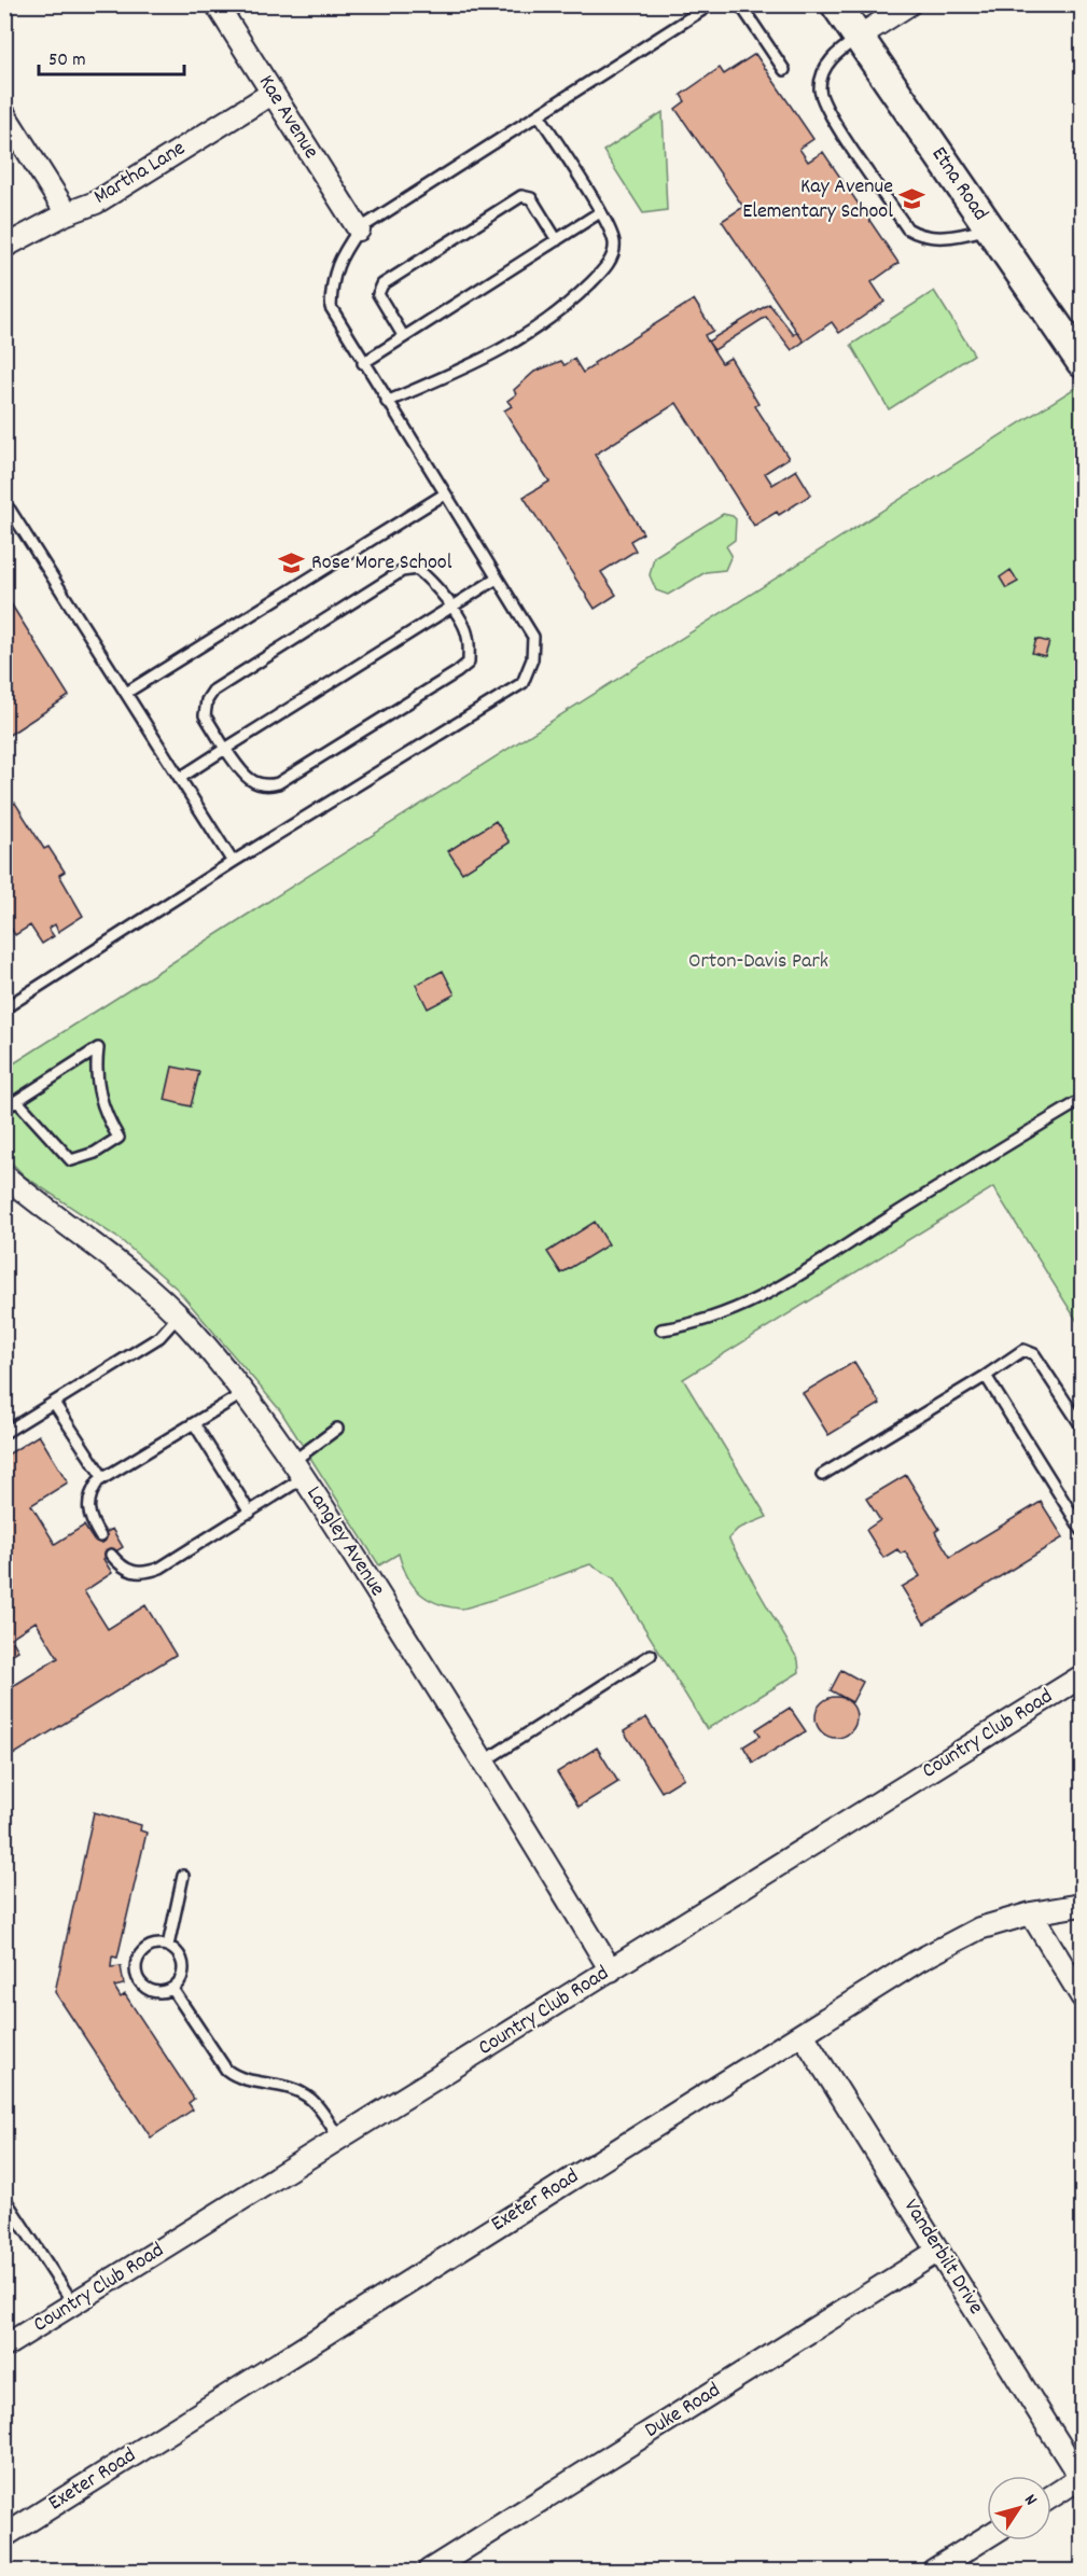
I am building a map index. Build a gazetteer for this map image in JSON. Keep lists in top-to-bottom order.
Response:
{
  "streets": {
    "street": [
      "Kae Avenue",
      "Martha Lane",
      "Etna Road",
      "Langley Avenue",
      "Country Club Road",
      "Exeter Road",
      "Vanderbilt Drive",
      "Duke Road"
    ]
  },
  "crossings": [
    ["Kae Avenue", "Martha Lane"],
    ["Langley Avenue", "Country Club Road"],
    ["Exeter Road", "Vanderbilt Drive"],
    ["Vanderbilt Drive", "Duke Road"]
  ],
  "parks": ["Orton-Davis Park"],
  "places": {
    "school or university": ["Kay Avenue Elementary School", "Rose More School"]
  },
  "scale_bar": "50 m",
  "north": "top right"
}
